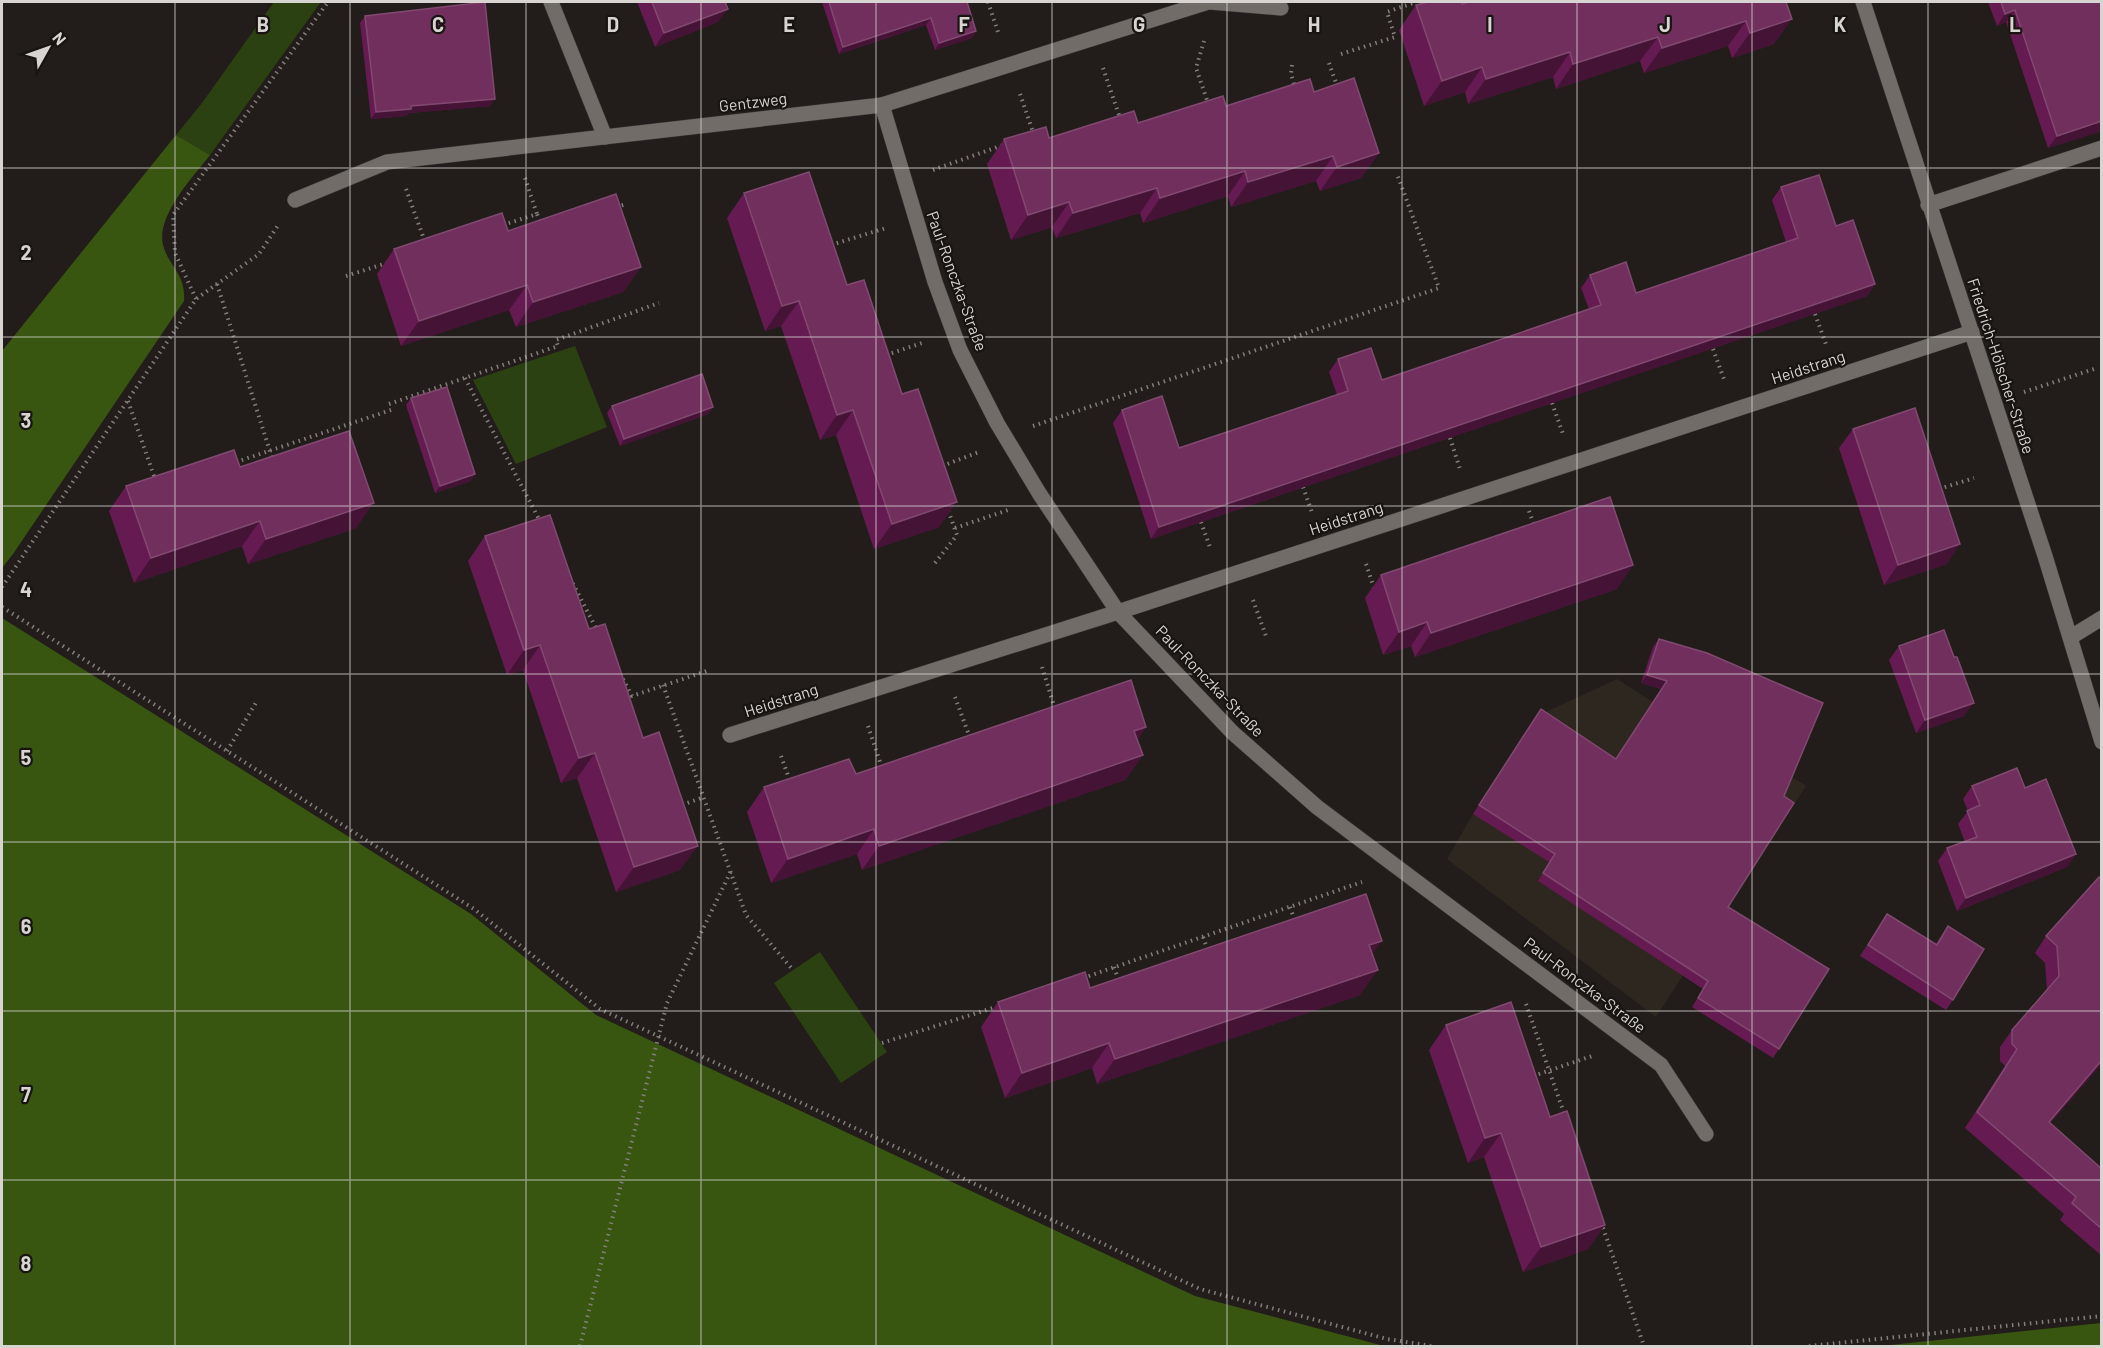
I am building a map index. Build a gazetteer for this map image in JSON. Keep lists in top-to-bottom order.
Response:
{
  "streets": {
    "street": [
      "Gentzweg",
      "Paul-Ronczka-Straße",
      "Friedrich-Hölscher-Straße",
      "Heidstrang"
    ]
  },
  "crossings": [
    ["Gentzweg", "Paul-Ronczka-Straße"],
    ["Paul-Ronczka-Straße", "Heidstrang"],
    ["Friedrich-Hölscher-Straße", "Heidstrang"]
  ],
  "north": "top right",
  "grid": {
    "columns": [
      "B",
      "C",
      "D",
      "E",
      "F",
      "G",
      "H",
      "I",
      "J",
      "K",
      "L"
    ],
    "rows": [
      "2",
      "3",
      "4",
      "5",
      "6",
      "7",
      "8"
    ]
  }
}
